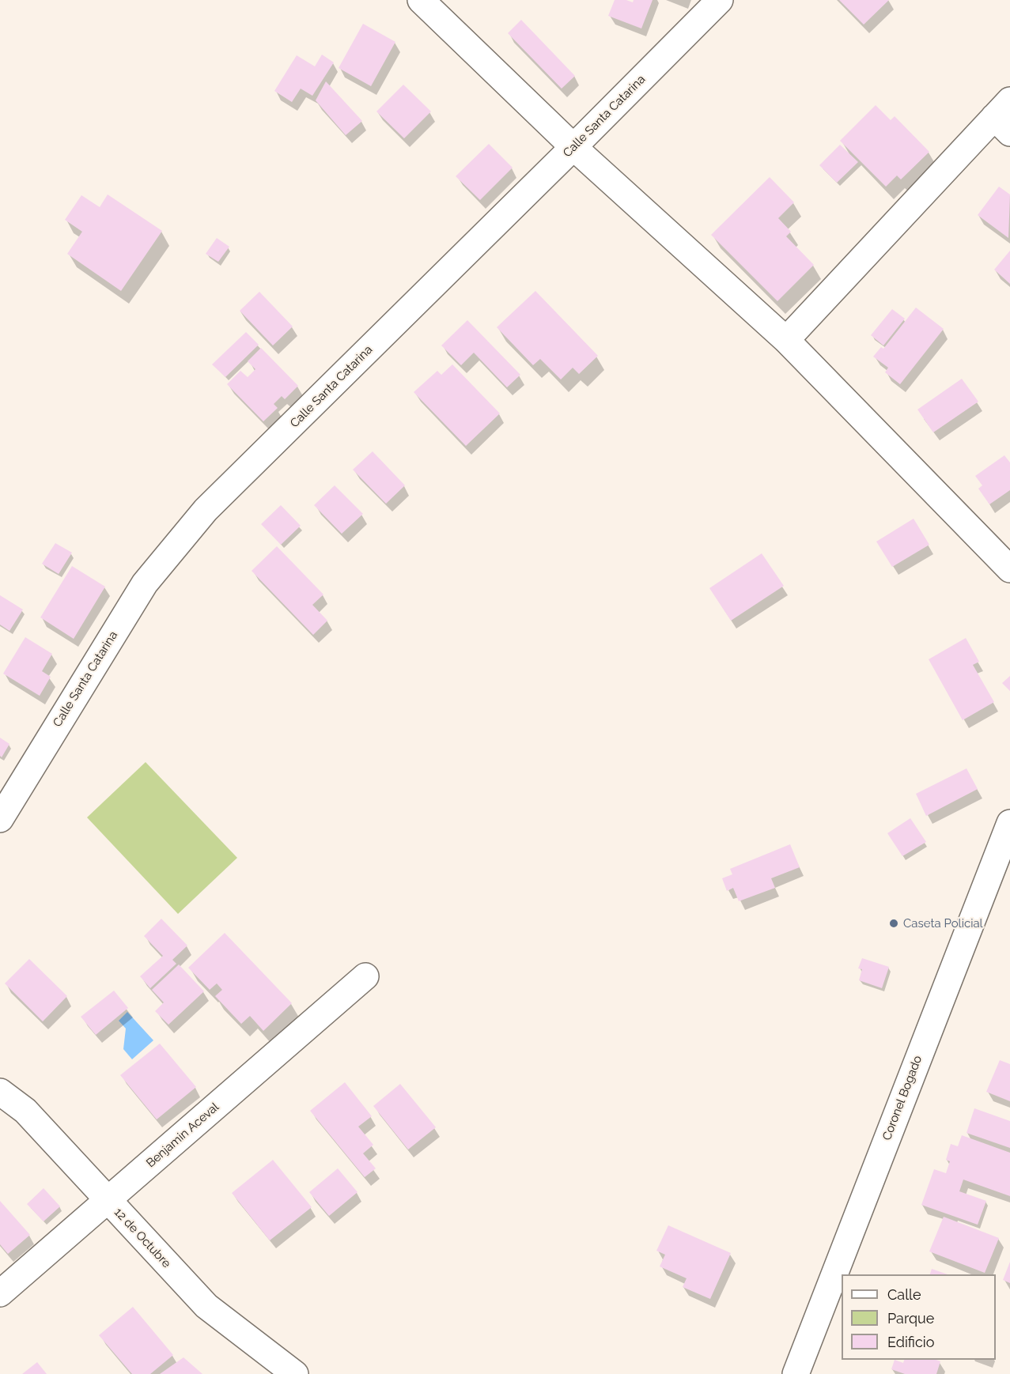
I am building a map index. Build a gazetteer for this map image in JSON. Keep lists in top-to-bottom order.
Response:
{
  "streets": {
    "street": [
      "Calle Santa Catarina",
      "Coronel Bogado",
      "Benjamin Aceval",
      "12 de Octubre"
    ]
  },
  "crossings": [
    ["Benjamin Aceval", "12 de Octubre"]
  ],
  "places": ["Caseta Policial"],
  "legend": ["Calle", "Parque", "Edificio"]
}
